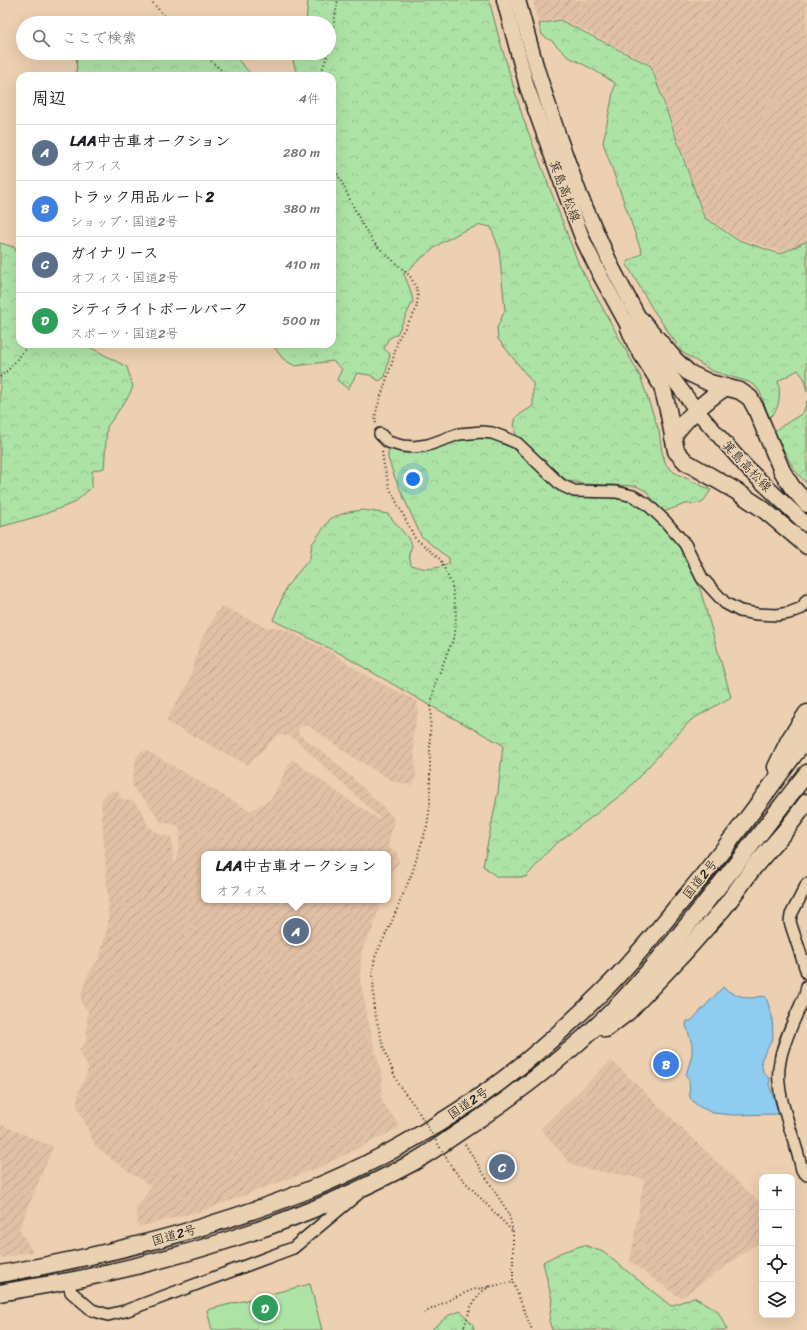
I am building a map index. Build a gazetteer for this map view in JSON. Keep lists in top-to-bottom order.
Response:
{
  "streets": {
    "highway": ["国道2号"],
    "main road": ["箕島高松線"]
  },
  "page": {
    "search": "ここで検索",
    "heading": ["周辺", "4件"],
    "list": [
      {
        "mark": "A",
        "name": "LAA中古車オークション",
        "note": "オフィス",
        "value": "280 m"
      },
      {
        "mark": "B",
        "name": "トラック用品ルート2",
        "note": "ショップ · 国道2号",
        "value": "380 m"
      },
      {
        "mark": "C",
        "name": "ガイナリース",
        "note": "オフィス · 国道2号",
        "value": "410 m"
      },
      {
        "mark": "D",
        "name": "シティライトボールパーク",
        "note": "スポーツ · 国道2号",
        "value": "500 m"
      }
    ],
    "popup": ["LAA中古車オークション", "オフィス"],
    "pins": [
      "A",
      "B",
      "C",
      "D"
    ],
    "map_buttons": ["+", "−"]
  }
}
